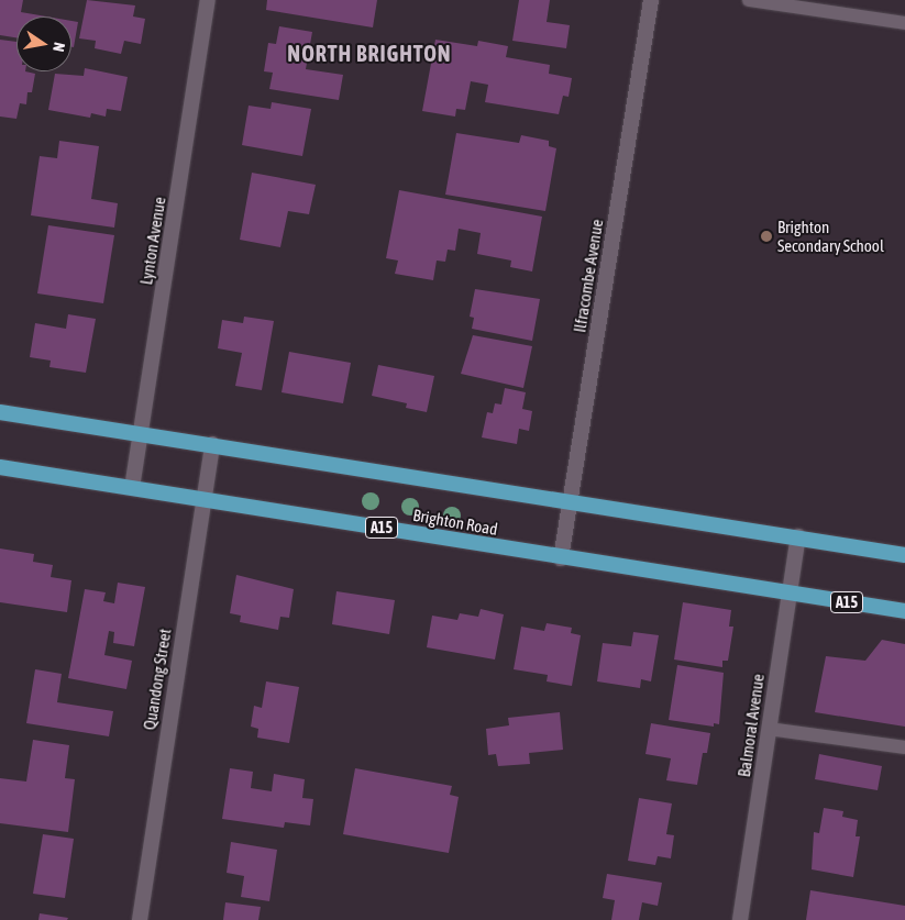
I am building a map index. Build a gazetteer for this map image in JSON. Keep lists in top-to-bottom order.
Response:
{
  "streets": {
    "main road": ["Brighton Road", "A15"],
    "street": [
      "Lynton Avenue",
      "Ilfracombe Avenue",
      "Quandong Street",
      "Balmoral Avenue"
    ]
  },
  "crossings": [
    ["Lynton Avenue", "Brighton Road"],
    ["Ilfracombe Avenue", "Brighton Road"],
    ["Brighton Road", "Quandong Street"],
    ["Brighton Road", "Balmoral Avenue"]
  ],
  "districts": ["NORTH BRIGHTON"],
  "places": ["Brighton Secondary School"],
  "north": "right"
}
